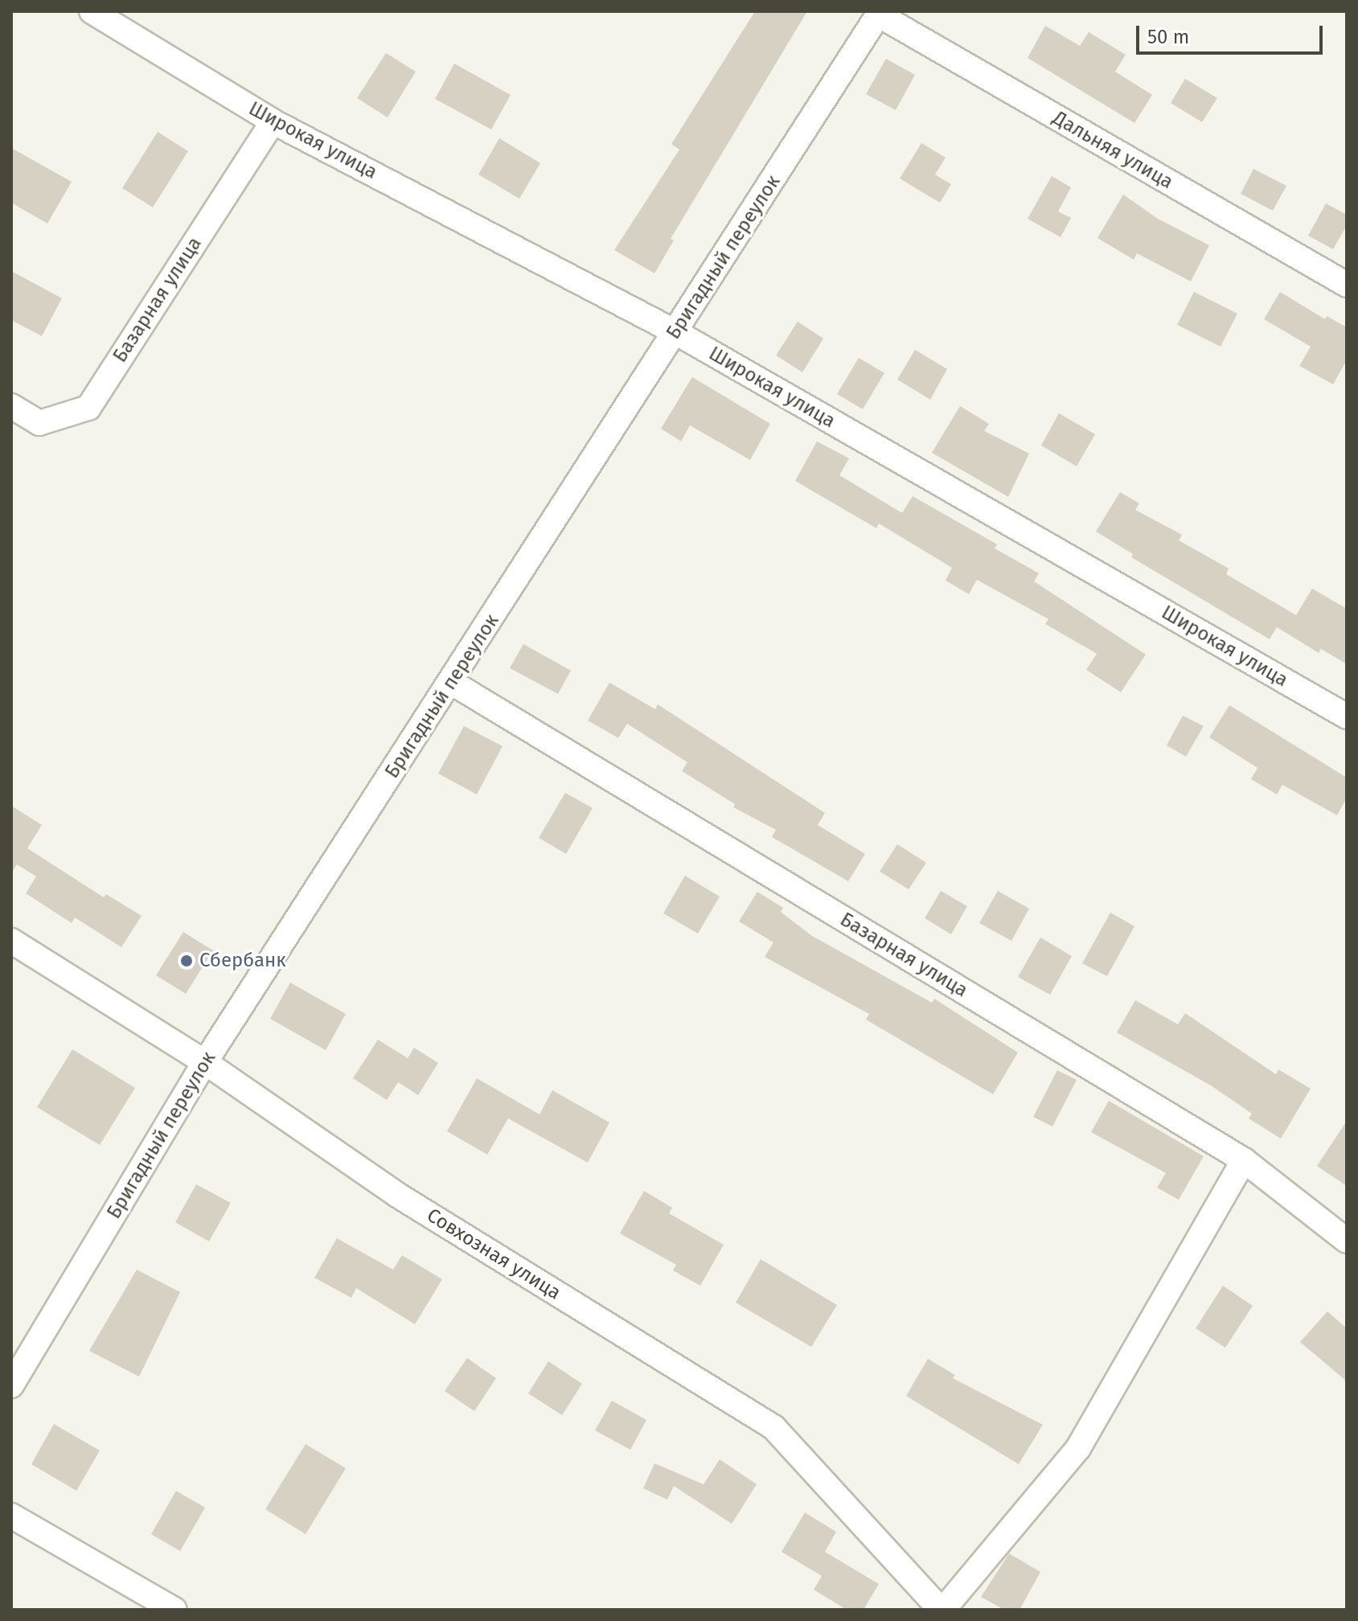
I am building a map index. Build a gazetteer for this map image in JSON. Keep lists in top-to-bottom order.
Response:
{
  "streets": {
    "street": [
      "Широкая улица",
      "Дальняя улица",
      "Бригадный переулок",
      "Базарная улица",
      "Совхозная улица"
    ]
  },
  "crossings": [
    ["Широкая улица", "Бригадный переулок"],
    ["Широкая улица", "Базарная улица"],
    ["Дальняя улица", "Бригадный переулок"],
    ["Бригадный переулок", "Базарная улица"],
    ["Бригадный переулок", "Совхозная улица"]
  ],
  "places": ["Сбербанк"],
  "scale_bar": "50 m"
}
